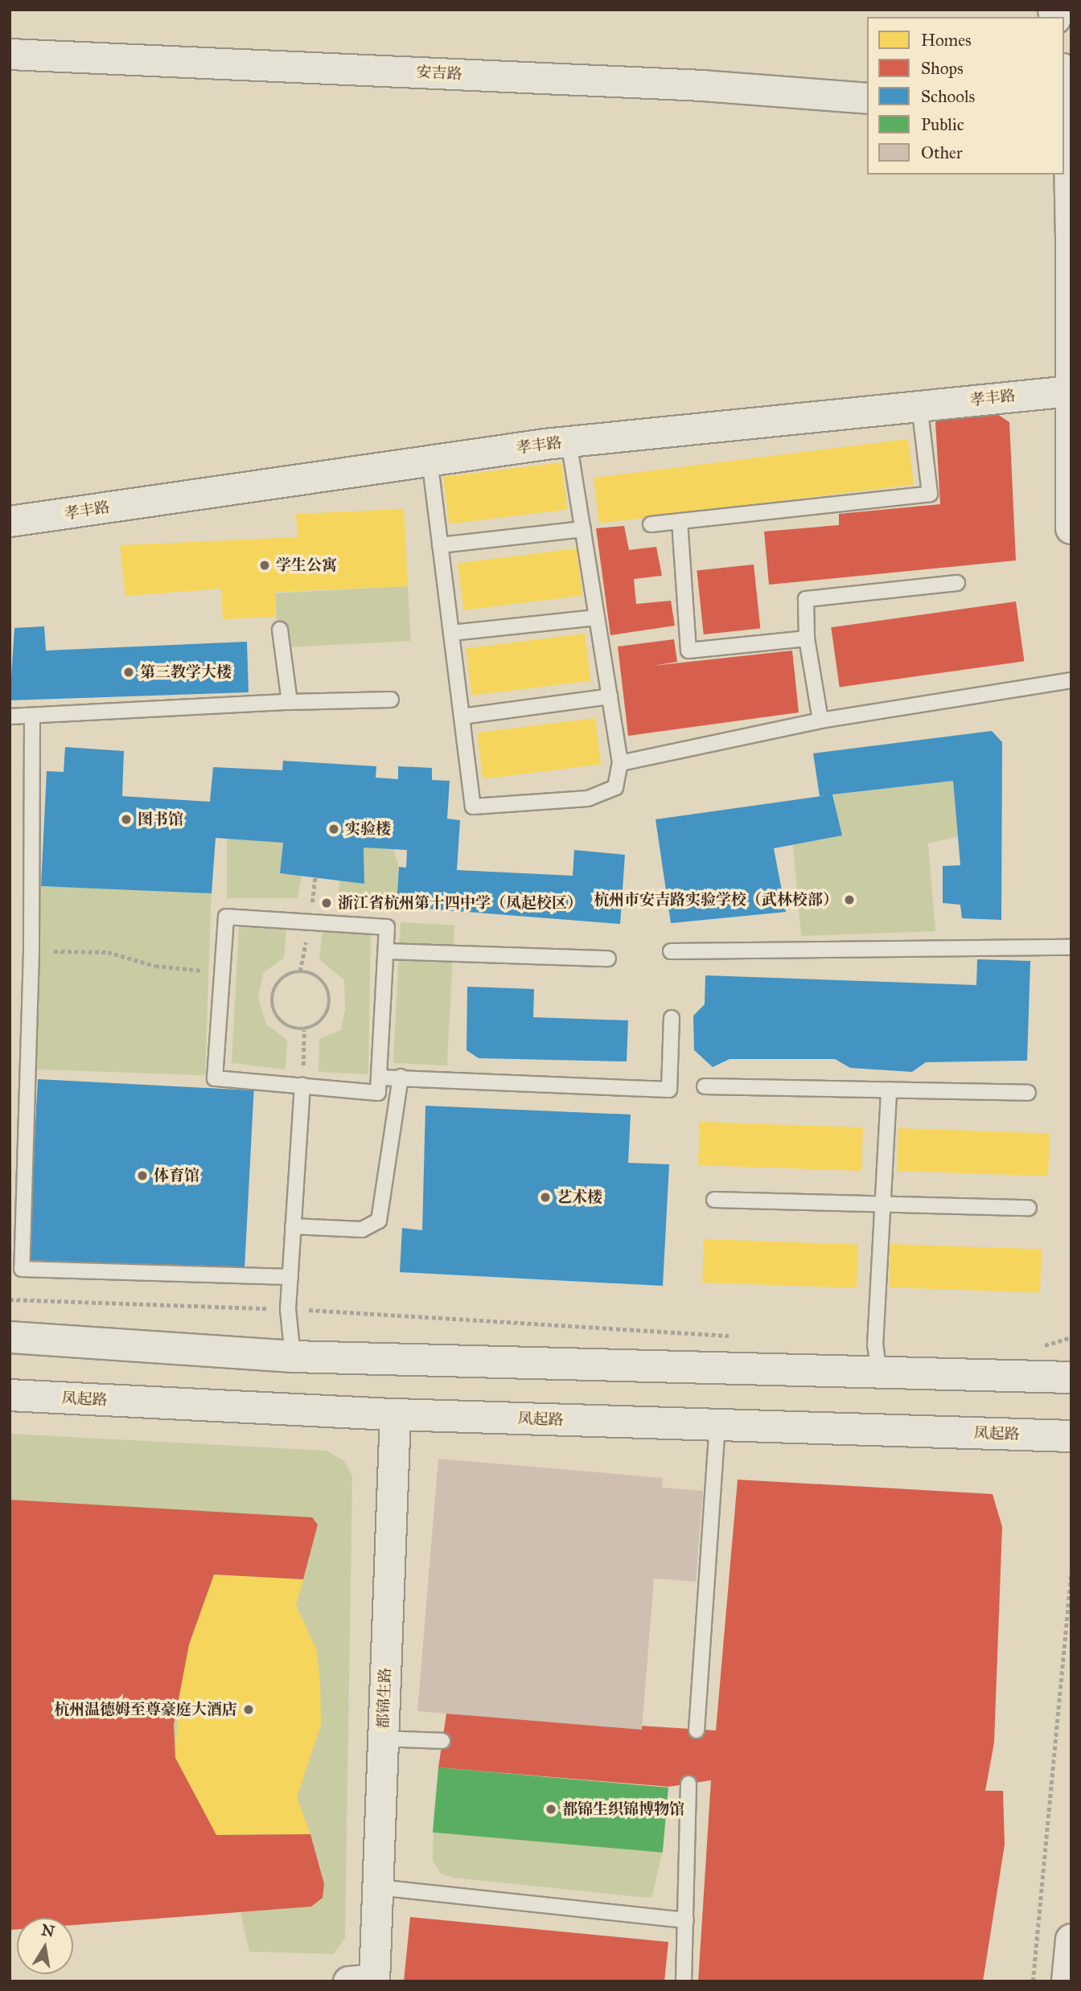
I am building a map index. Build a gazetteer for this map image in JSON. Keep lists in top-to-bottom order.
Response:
{
  "streets": {
    "main road": ["凤起路"],
    "street": ["安吉路", "孝丰路", "都锦生路"]
  },
  "crossings": [
    ["凤起路", "都锦生路"]
  ],
  "places": [
    "学生公寓",
    "第三教学大楼",
    "图书馆",
    "实验楼",
    "杭州市安吉路实验学校（武林校部）",
    "浙江省杭州第十四中学（凤起校区）",
    "体育馆",
    "艺术楼",
    "杭州温德姆至尊豪庭大酒店",
    "都锦生织锦博物馆"
  ],
  "legend": [
    "Homes",
    "Shops",
    "Schools",
    "Public",
    "Other"
  ],
  "north": "top"
}
